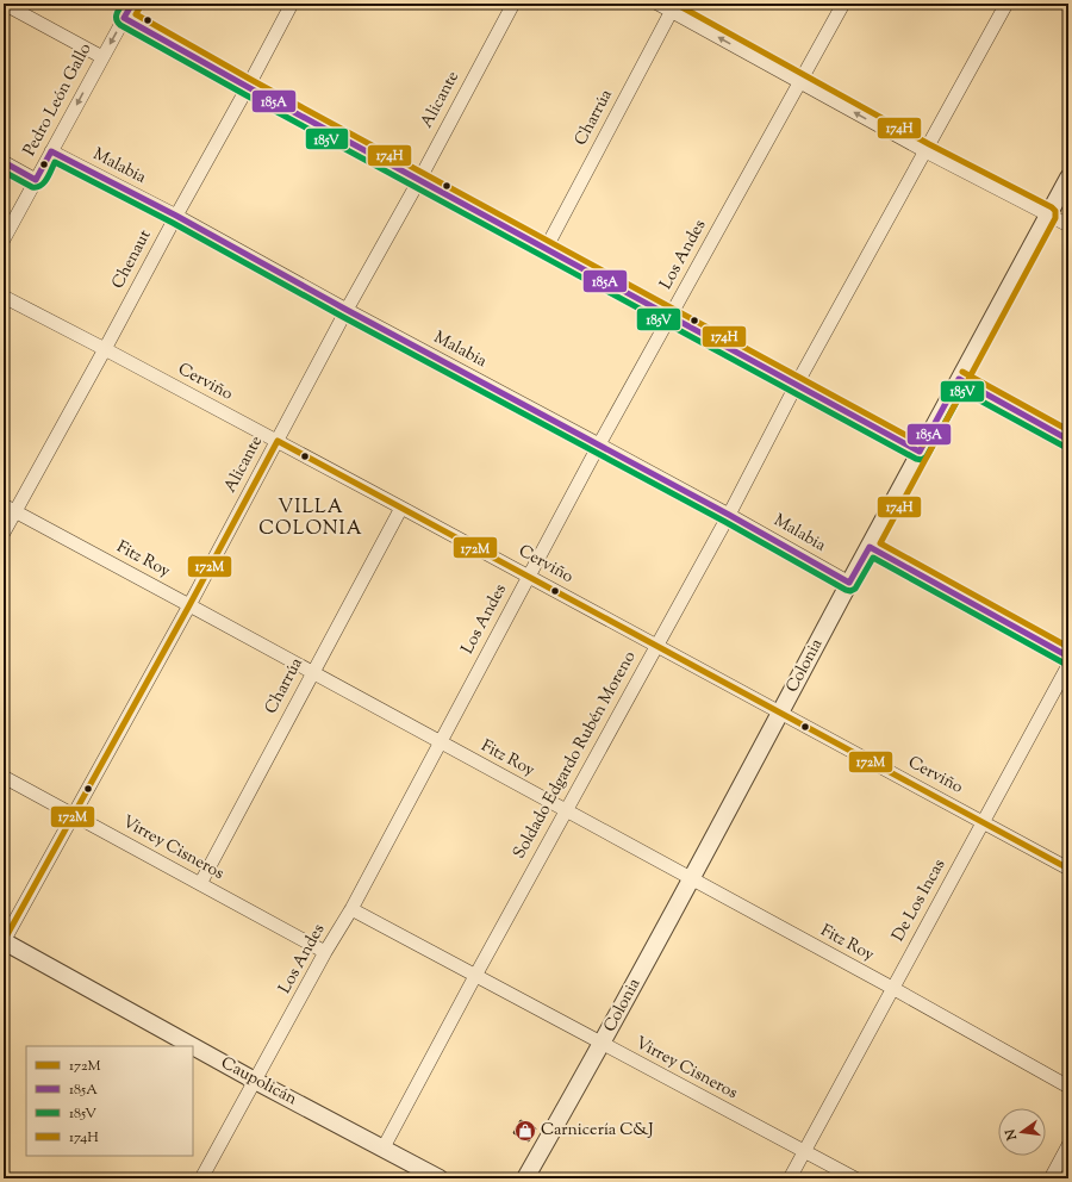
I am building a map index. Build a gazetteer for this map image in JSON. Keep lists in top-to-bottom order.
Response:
{
  "streets": {
    "street": [
      "Pedro León Gallo",
      "Alicante",
      "Charrúa",
      "Malabia",
      "Los Andes",
      "Chenaut",
      "Cerviño",
      "Fitz Roy",
      "Colonia",
      "Soldado Edgardo Rubén Moreno",
      "Virrey Cisneros",
      "De Los Incas",
      "Caupolicán"
    ]
  },
  "crossings": [
    ["Pedro León Gallo", "Malabia"],
    ["Alicante", "Malabia"],
    ["Alicante", "Cerviño"],
    ["Alicante", "Fitz Roy"],
    ["Alicante", "Virrey Cisneros"],
    ["Alicante", "Caupolicán"],
    ["Charrúa", "Cerviño"],
    ["Charrúa", "Fitz Roy"],
    ["Charrúa", "Virrey Cisneros"],
    ["Malabia", "Los Andes"],
    ["Malabia", "Chenaut"],
    ["Malabia", "Colonia"],
    ["Malabia", "Soldado Edgardo Rubén Moreno"],
    ["Los Andes", "Cerviño"],
    ["Los Andes", "Fitz Roy"],
    ["Los Andes", "Virrey Cisneros"],
    ["Los Andes", "Caupolicán"],
    ["Chenaut", "Cerviño"],
    ["Chenaut", "Fitz Roy"],
    ["Cerviño", "Colonia"],
    ["Cerviño", "Soldado Edgardo Rubén Moreno"],
    ["Cerviño", "De Los Incas"],
    ["Fitz Roy", "Colonia"],
    ["Fitz Roy", "Soldado Edgardo Rubén Moreno"],
    ["Fitz Roy", "De Los Incas"],
    ["Colonia", "Virrey Cisneros"],
    ["Soldado Edgardo Rubén Moreno", "Virrey Cisneros"],
    ["Soldado Edgardo Rubén Moreno", "Caupolicán"],
    ["Virrey Cisneros", "De Los Incas"]
  ],
  "one_way": ["Pedro León Gallo"],
  "districts": ["VILLA COLONIA"],
  "places": {
    "shop": ["Carnicería C&J"]
  },
  "lines": [
    "transit line 185A",
    "transit line 185V",
    "transit line 174H",
    "transit line 172M"
  ],
  "legend": [
    "172M",
    "185A",
    "185V",
    "174H"
  ],
  "north": "left"
}
